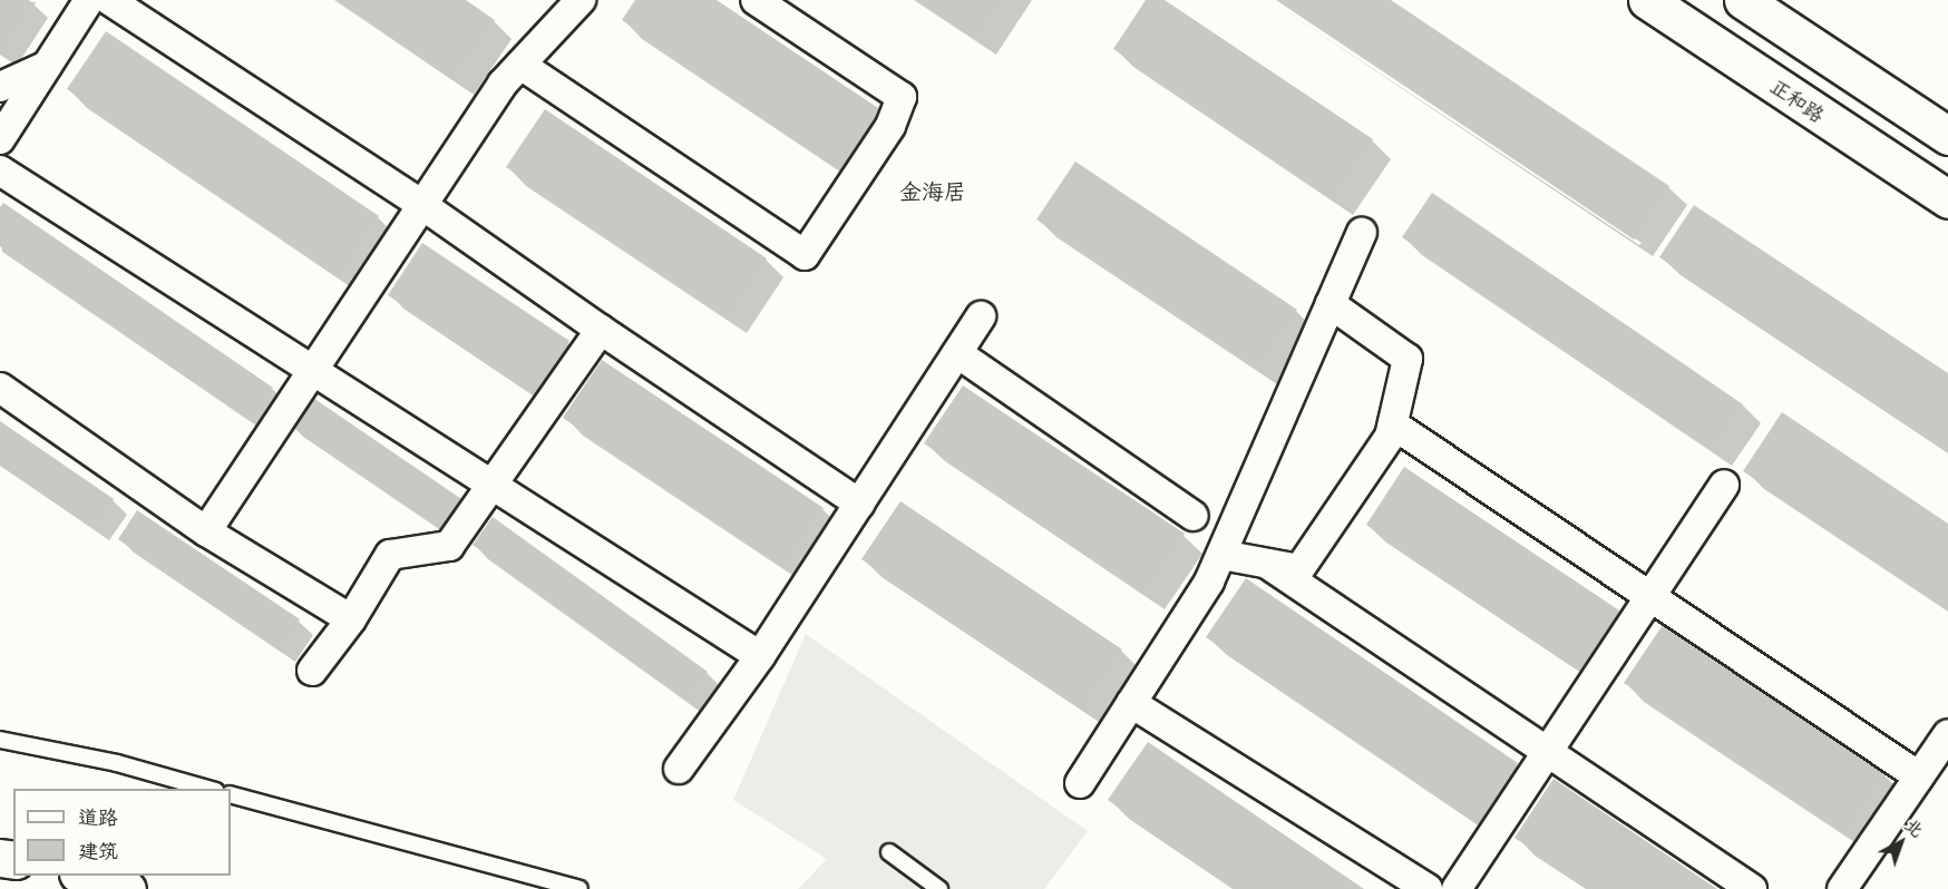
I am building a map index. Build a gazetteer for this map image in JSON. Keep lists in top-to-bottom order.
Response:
{
  "streets": {
    "main road": ["正和路"]
  },
  "districts": ["金海居"],
  "legend": ["道路", "建筑"],
  "north": "top right"
}
